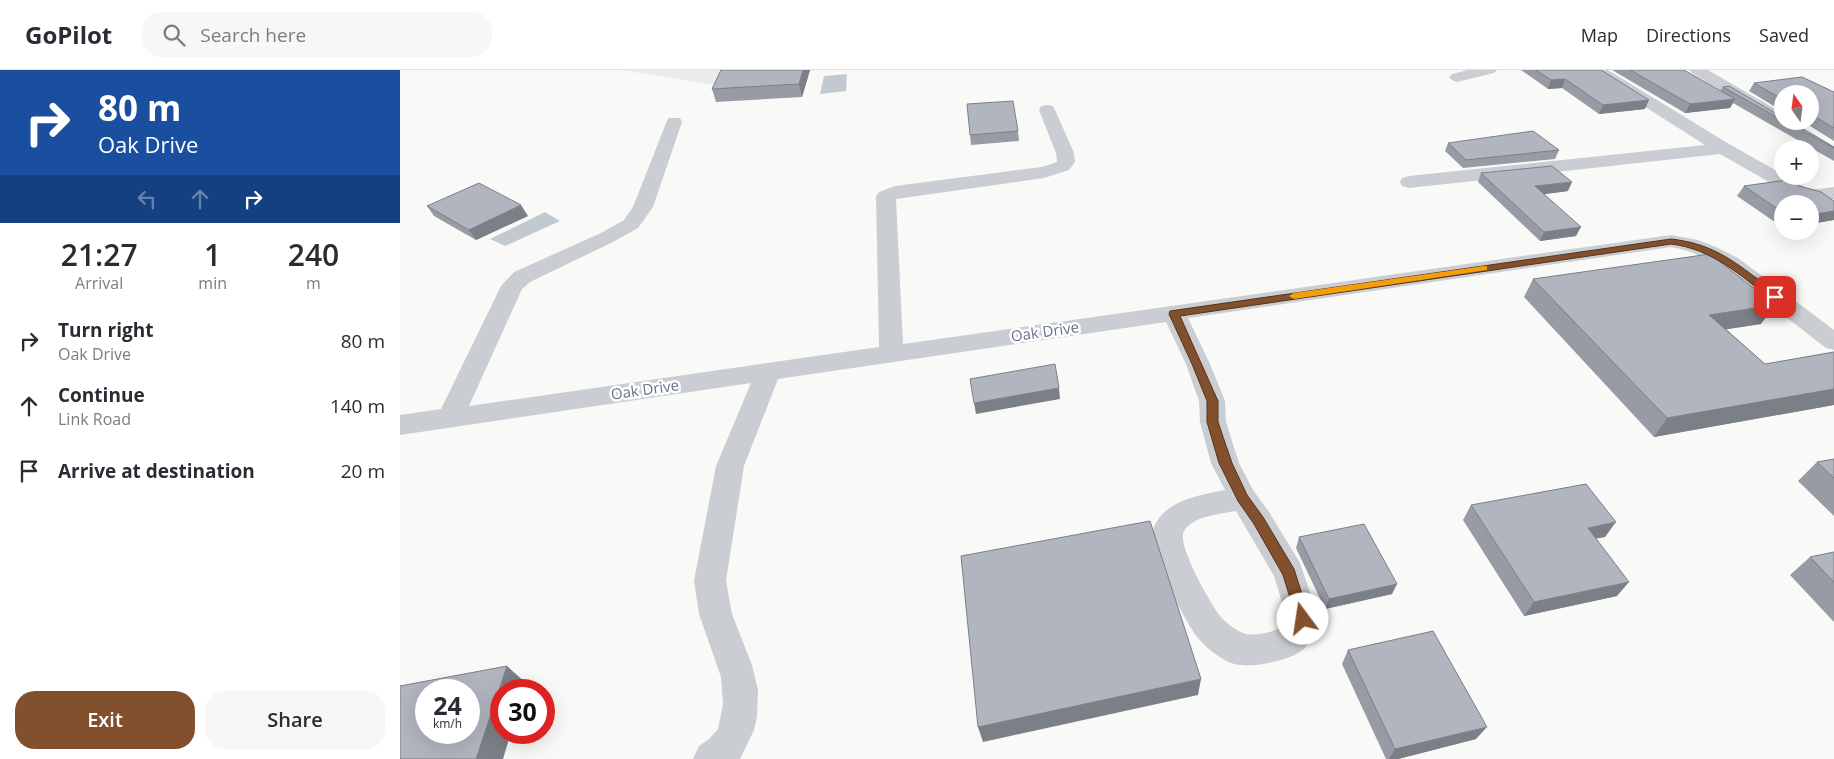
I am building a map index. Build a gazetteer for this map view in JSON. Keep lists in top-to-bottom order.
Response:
{
  "streets": {
    "street": ["Oak Drive"]
  },
  "north": "top",
  "page": {
    "header": "GoPilot",
    "search": "Search here",
    "nav": ["Map", "Directions", "Saved"],
    "turn": ["80 m", "Oak Drive"],
    "map_buttons": ["+", "−"],
    "eta": [
      "21:27",
      "Arrival",
      "1",
      "min",
      "240",
      "m"
    ],
    "list": [
      {
        "name": "Turn right",
        "note": "Oak Drive",
        "value": "80 m"
      },
      {
        "name": "Continue",
        "note": "Link Road",
        "value": "140 m"
      },
      {
        "name": "Arrive at destination",
        "value": "20 m"
      }
    ],
    "speed": "24 km/h",
    "limit": "30",
    "buttons": ["Exit", "Share"]
  }
}
